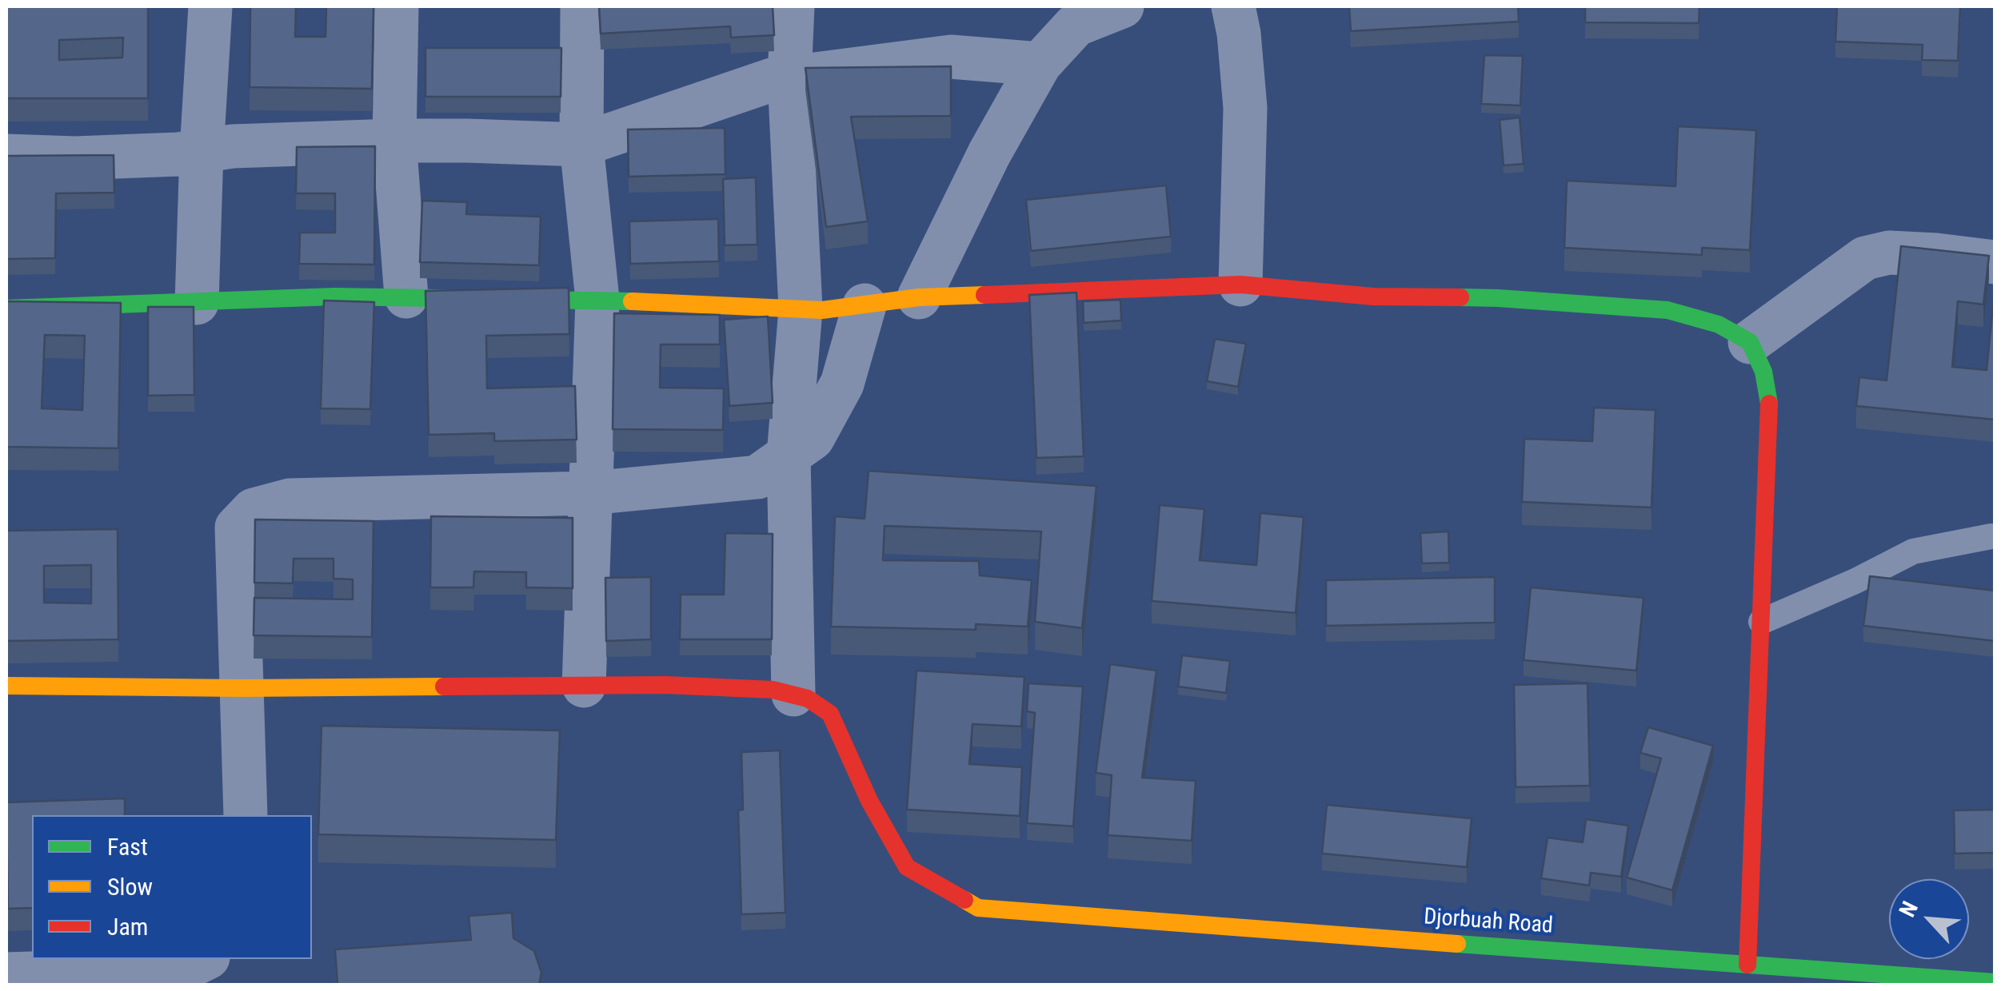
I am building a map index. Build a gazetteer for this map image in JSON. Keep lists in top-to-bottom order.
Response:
{
  "streets": {
    "street": ["Djorbuah Road"]
  },
  "legend": ["Fast", "Slow", "Jam"],
  "north": "top left"
}
